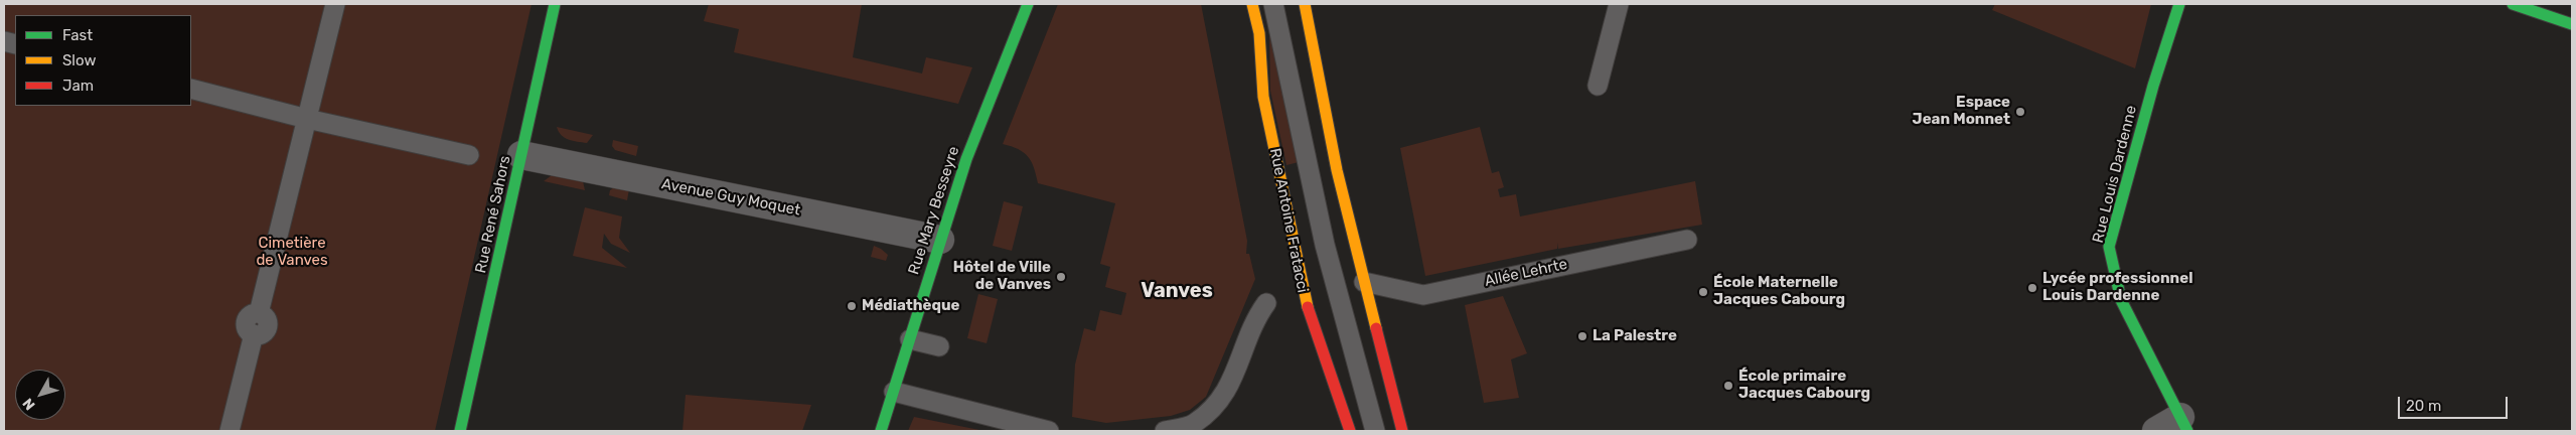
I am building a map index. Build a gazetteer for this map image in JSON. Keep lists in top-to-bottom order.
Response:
{
  "streets": {
    "street": [
      "Rue Louis Dardenne",
      "Avenue Guy Moquet",
      "Rue Mary Besseyre",
      "Rue René Sahors",
      "Rue Antoine Fratacci"
    ],
    "lane": ["Allée Lehrte"]
  },
  "crossings": [
    ["Avenue Guy Moquet", "Rue Mary Besseyre"],
    ["Avenue Guy Moquet", "Rue René Sahors"]
  ],
  "districts": ["Vanves"],
  "parks": ["Cimetière de Vanves"],
  "places": [
    "Espace Jean Monnet",
    "Hôtel de Ville de Vanves",
    "Lycée professionnel Louis Dardenne",
    "École Maternelle Jacques Cabourg",
    "Médiathèque",
    "La Palestre",
    "École primaire Jacques Cabourg"
  ],
  "legend": ["Fast", "Slow", "Jam"],
  "scale_bar": "20 m",
  "north": "bottom left"
}
